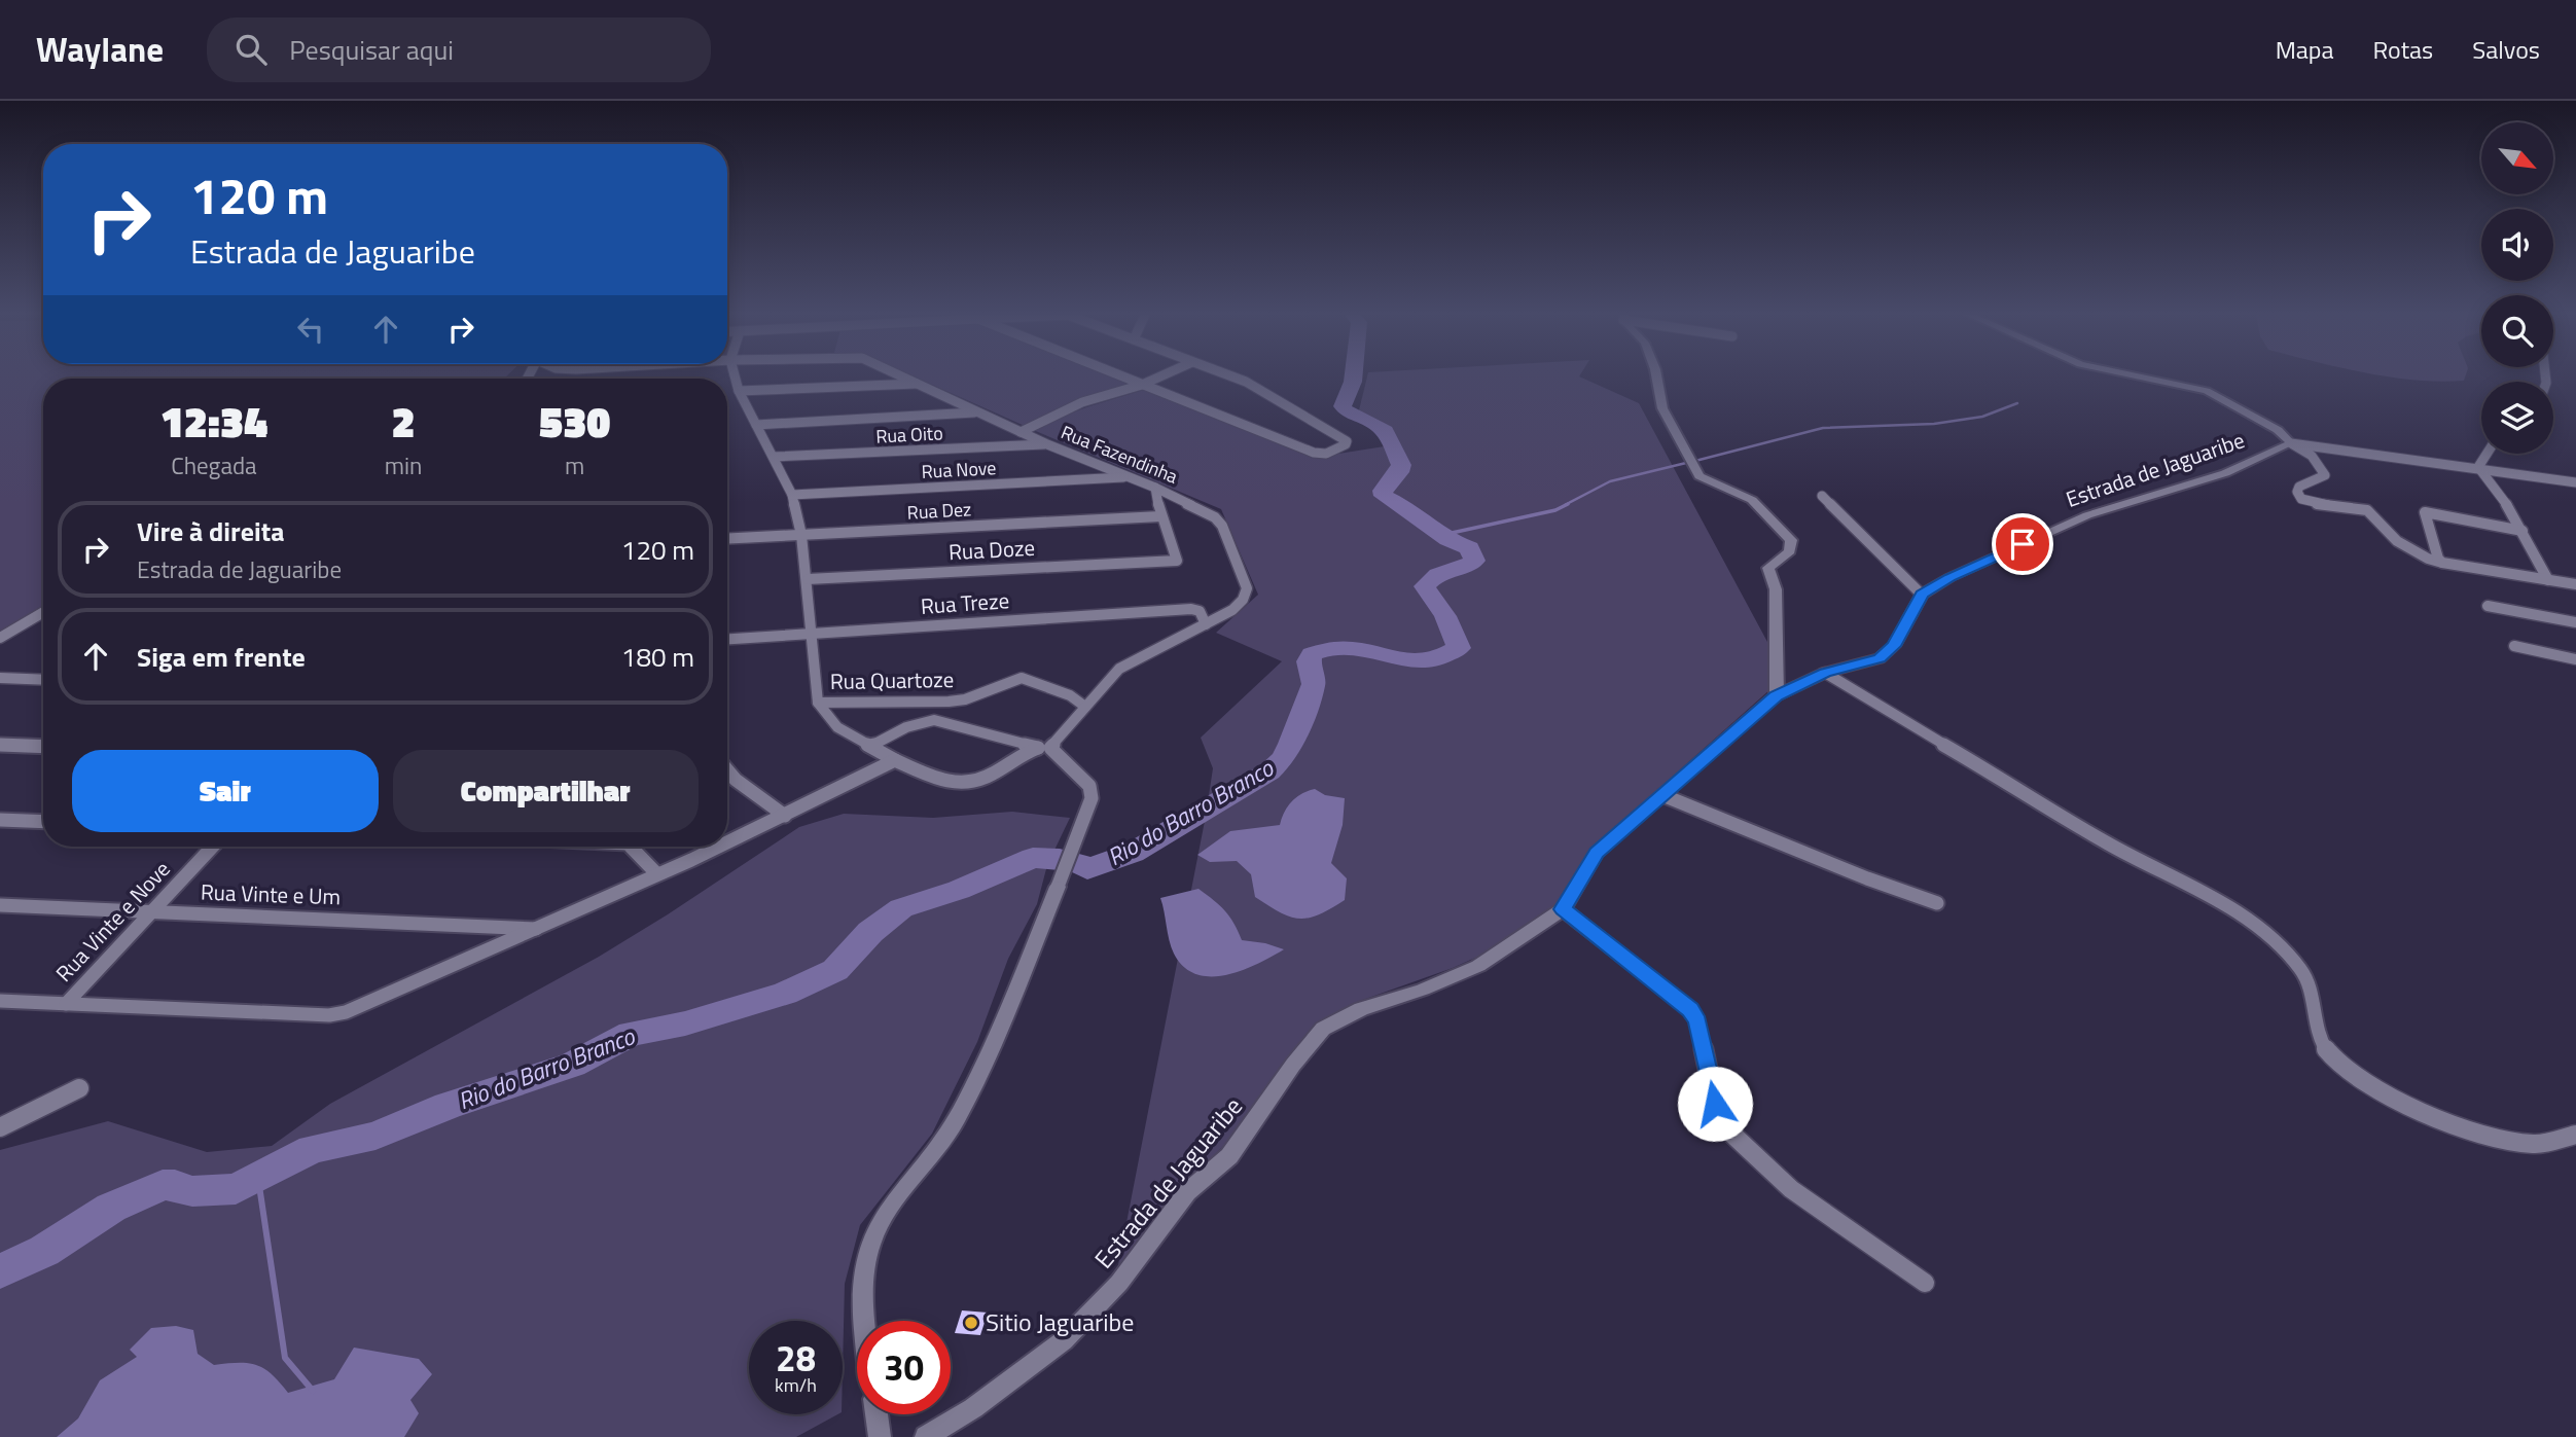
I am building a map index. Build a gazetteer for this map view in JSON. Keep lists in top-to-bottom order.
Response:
{
  "streets": {
    "street": [
      "Rua Oito",
      "Rua Fazendinha",
      "Rua Nove",
      "Estrada de Jaguaribe",
      "Rua Dez",
      "Rua Doze",
      "Rua Treze",
      "Rua Quartoze",
      "Rua Vinte e Um",
      "Rua Vinte e Nove"
    ]
  },
  "crossings": [
    ["Rua Oito", "Rua Fazendinha"],
    ["Rua Fazendinha", "Rua Nove"],
    ["Rua Fazendinha", "Rua Treze"],
    ["Rua Dez", "Rua Doze"],
    ["Rua Vinte e Um", "Rua Vinte e Nove"]
  ],
  "water": ["Rio do Barro Branco"],
  "places": ["Sitio Jaguaribe"],
  "north": "bottom right",
  "page": {
    "header": "Waylane",
    "search": "Pesquisar aqui",
    "nav": ["Mapa", "Rotas", "Salvos"],
    "turn": ["120 m", "Estrada de Jaguaribe"],
    "eta": [
      "12:34",
      "Chegada",
      "2",
      "min",
      "530",
      "m"
    ],
    "list": [
      {
        "name": "Vire à direita",
        "note": "Estrada de Jaguaribe",
        "value": "120 m"
      },
      {
        "name": "Siga em frente",
        "value": "180 m"
      }
    ],
    "buttons": ["Sair", "Compartilhar"],
    "speed": "28 km/h",
    "limit": "30"
  }
}
